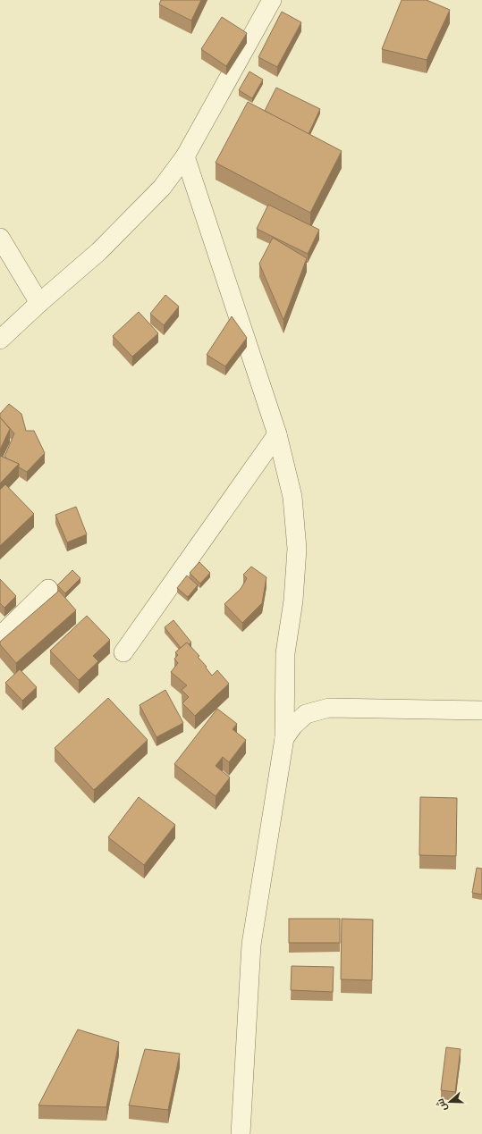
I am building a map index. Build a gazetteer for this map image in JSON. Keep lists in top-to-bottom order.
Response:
{
  "north": "left"
}
